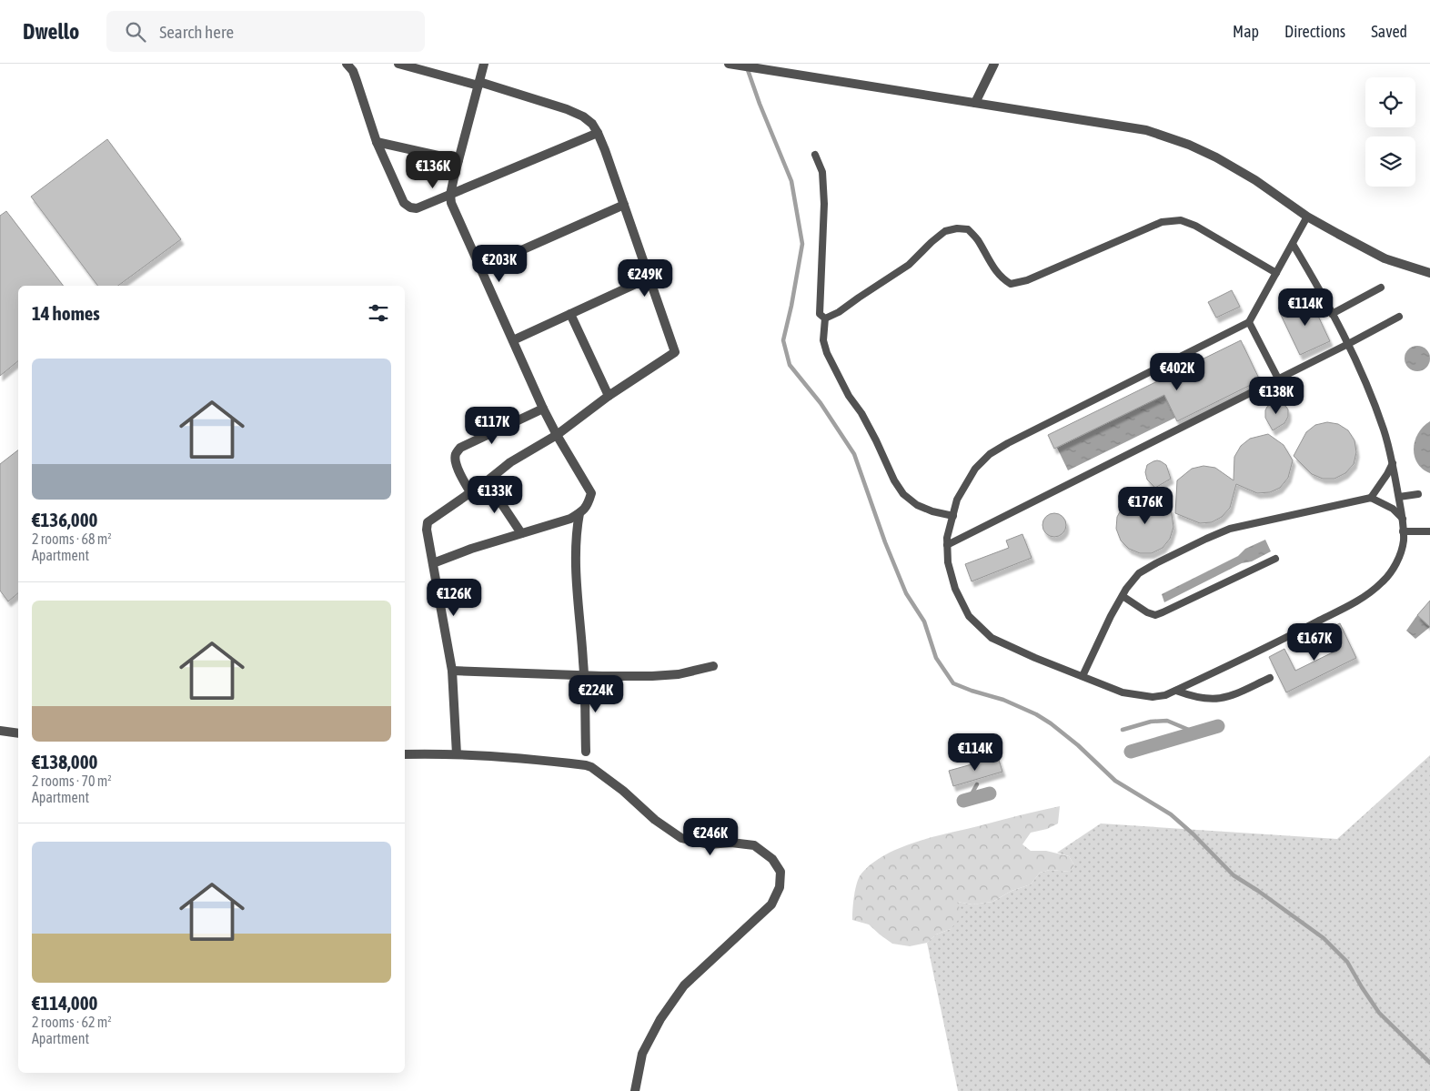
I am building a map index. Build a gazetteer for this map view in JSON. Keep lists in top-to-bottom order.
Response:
{
  "page": {
    "header": "Dwello",
    "search": "Search here",
    "nav": ["Map", "Directions", "Saved"],
    "price": [
      "€136K",
      "€203K",
      "€249K",
      "€114K",
      "€402K",
      "€138K",
      "€117K",
      "€133K",
      "€176K",
      "€126K",
      "€167K",
      "€224K",
      "€114K",
      "€246K"
    ],
    "heading": "14 homes",
    "list": [
      {
        "name": "€136,000",
        "note": "2 rooms · 68 m² · Apartment"
      },
      {
        "name": "€138,000",
        "note": "2 rooms · 70 m² · Apartment"
      },
      {
        "name": "€114,000",
        "note": "2 rooms · 62 m² · Apartment"
      }
    ]
  }
}
